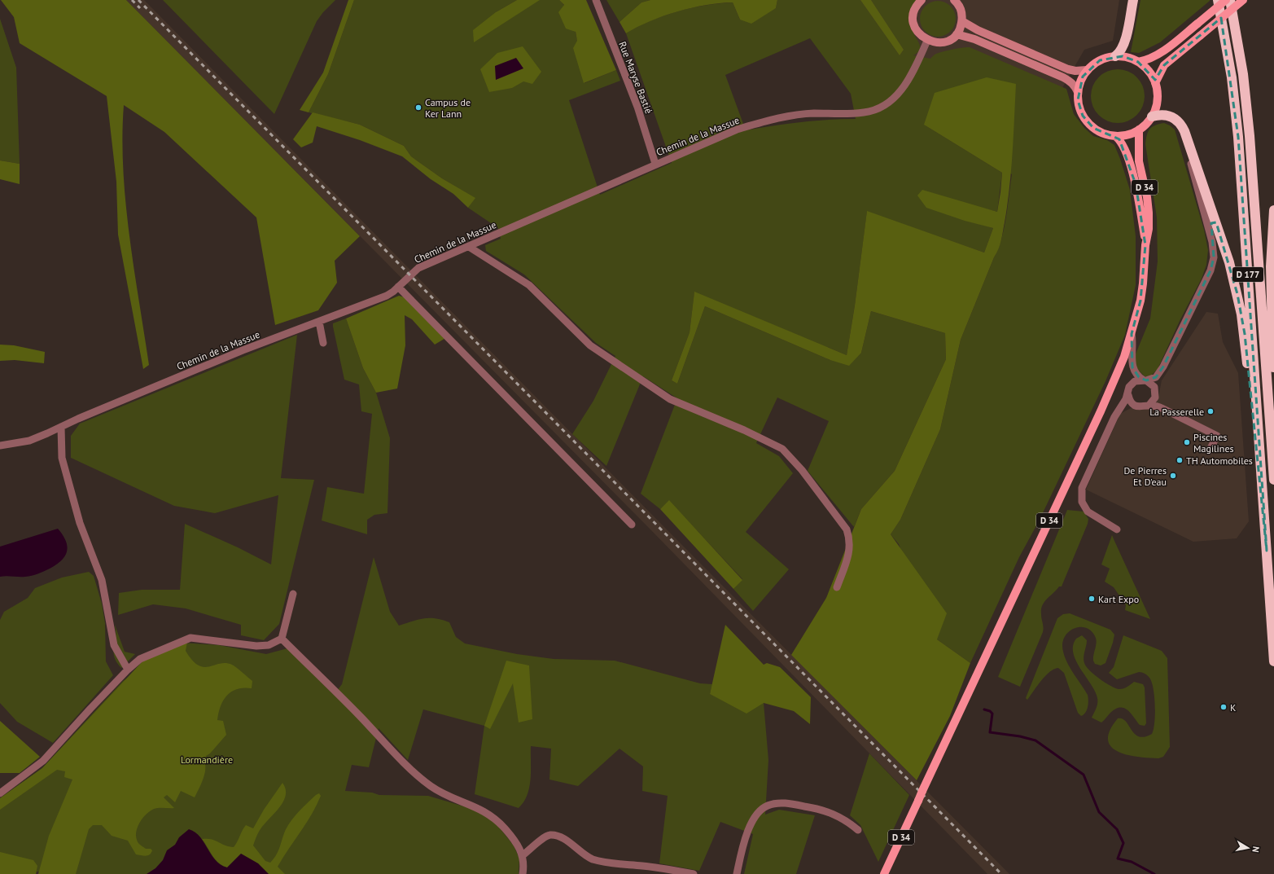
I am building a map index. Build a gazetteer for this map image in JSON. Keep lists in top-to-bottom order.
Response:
{
  "streets": {
    "highway": ["D 177"],
    "main road": ["D 34"],
    "street": ["Rue Maryse Bastié", "Chemin de la Massue"]
  },
  "crossings": [
    ["Rue Maryse Bastié", "Chemin de la Massue"]
  ],
  "parks": ["Lormandière"],
  "places": [
    "Campus de Ker Lann",
    "La Passerelle",
    "Piscines Magilines",
    "TH Automobiles",
    "De Pierres Et D'eau",
    "Kart Expo",
    "K"
  ],
  "north": "right"
}
